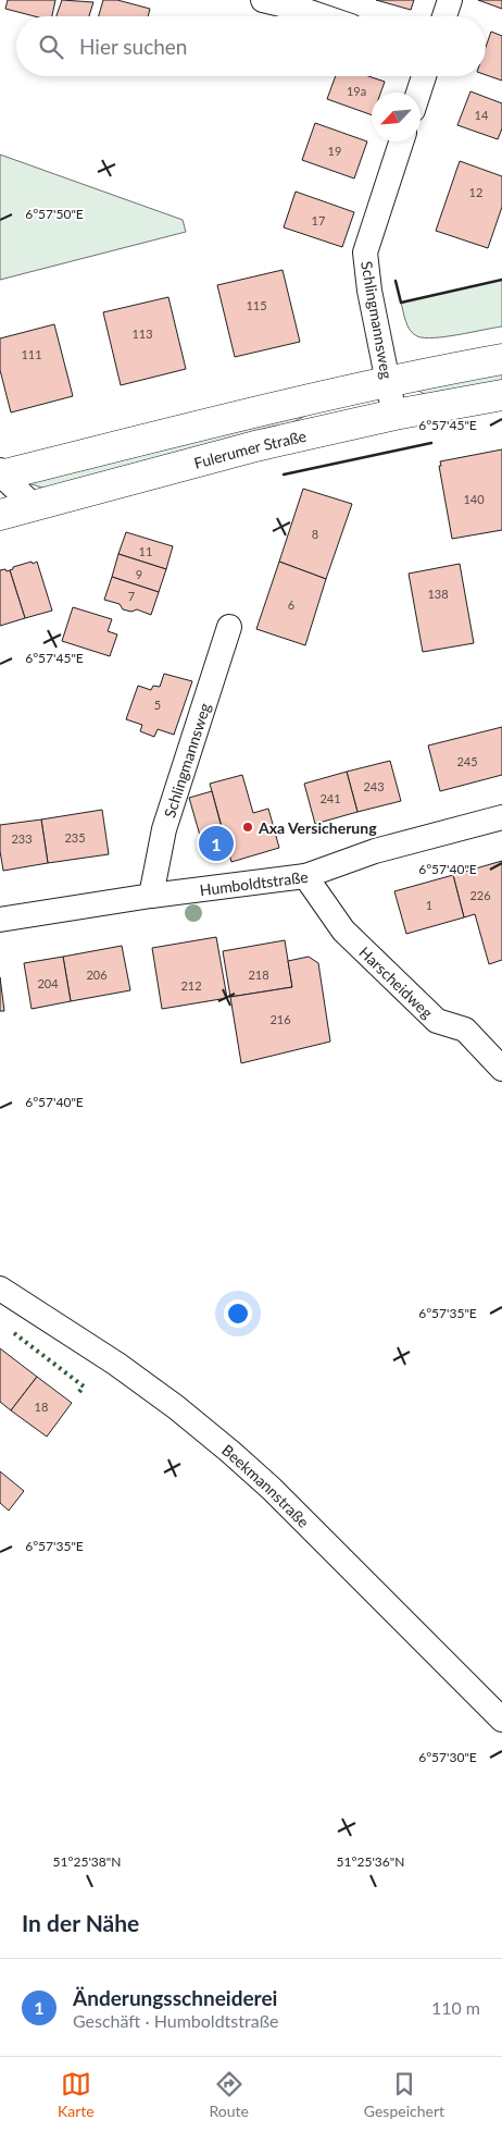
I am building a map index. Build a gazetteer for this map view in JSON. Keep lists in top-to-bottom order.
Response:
{
  "streets": {
    "main road": ["Fulerumer Straße"],
    "street": [
      "Schlingmannsweg",
      "Humboldtstraße",
      "Harscheidweg",
      "Beekmannstraße"
    ]
  },
  "crossings": [
    ["Schlingmannsweg", "Fulerumer Straße"],
    ["Schlingmannsweg", "Humboldtstraße"],
    ["Humboldtstraße", "Harscheidweg"]
  ],
  "places": ["Axa Versicherung"],
  "house_numbers": [
    "19a",
    "14",
    "19",
    "12",
    "17",
    "115",
    "113",
    "111",
    "140",
    "8",
    "11",
    "9",
    "138",
    "7",
    "6",
    "5",
    "245",
    "243",
    "241",
    "235",
    "233",
    "226",
    "1",
    "206",
    "218",
    "204",
    "212",
    "216",
    "18"
  ],
  "north": "bottom left",
  "page": {
    "search": "Hier suchen",
    "pins": "1",
    "heading": "In der Nähe",
    "list": [
      {
        "mark": "1",
        "name": "Änderungsschneiderei",
        "note": "Geschäft · Humboldtstraße",
        "value": "110 m"
      }
    ],
    "nav": ["Karte", "Route", "Gespeichert"]
  },
  "coordinates": [
    "6°57'50\"E",
    "6°57'45\"E",
    "6°57'40\"E",
    "6°57'35\"E",
    "6°57'30\"E",
    "51°25'38\"N",
    "51°25'36\"N"
  ]
}
